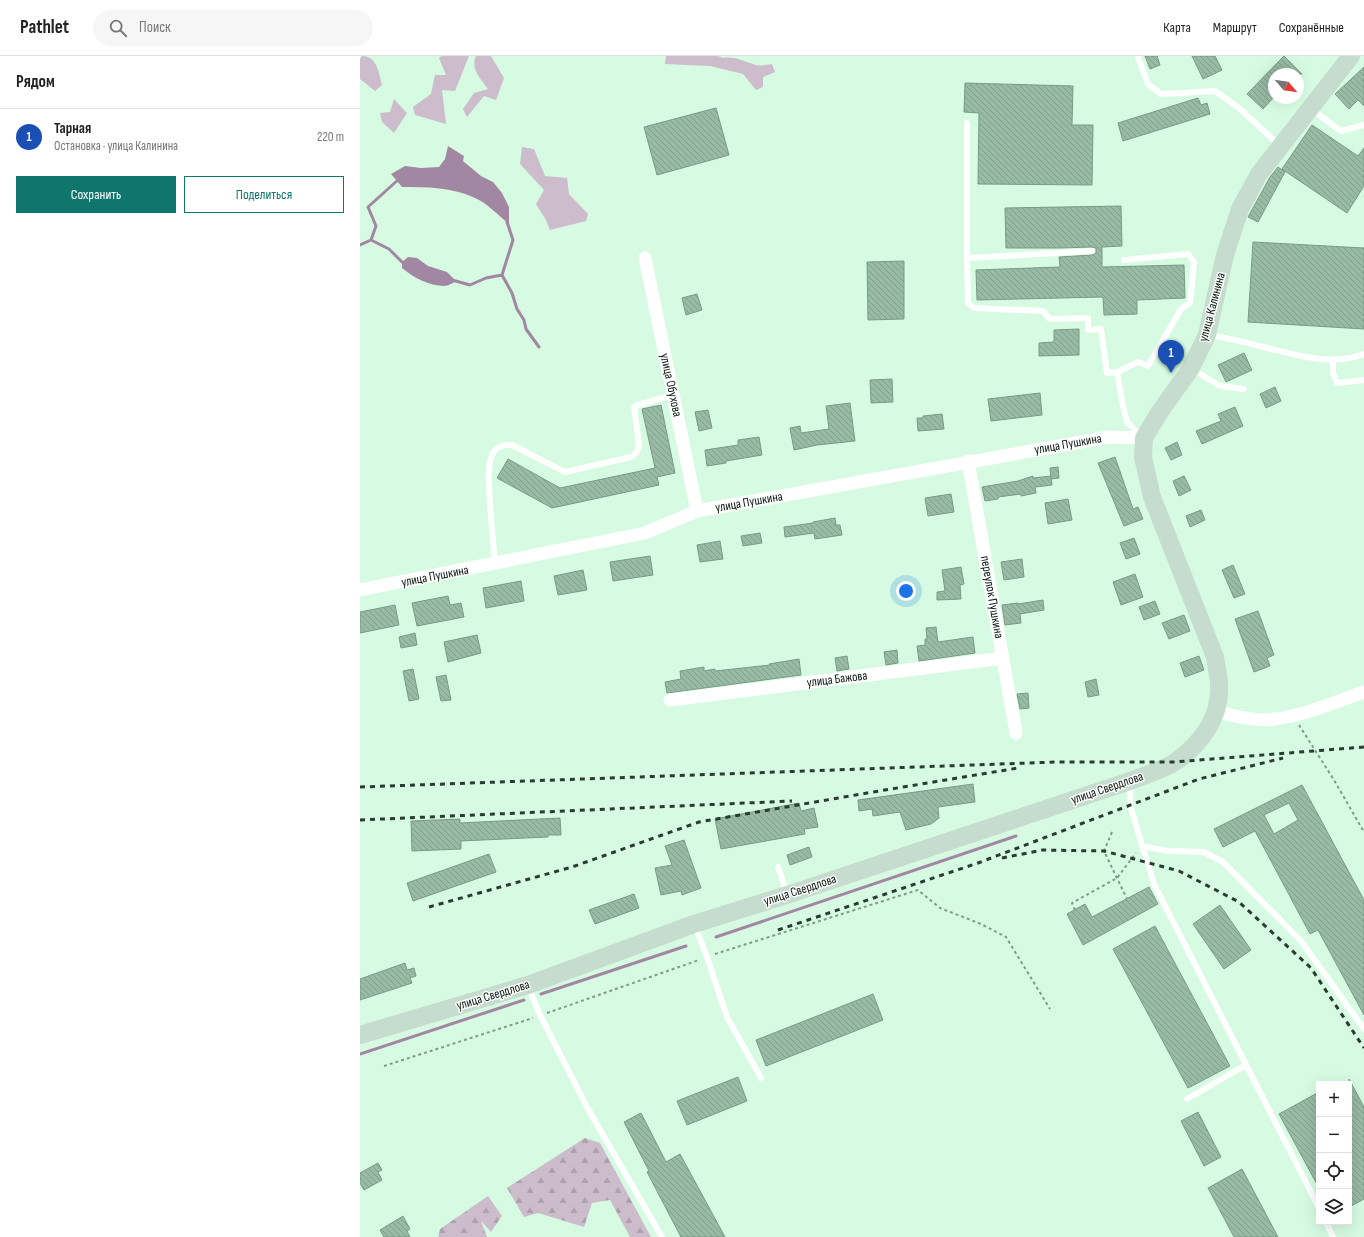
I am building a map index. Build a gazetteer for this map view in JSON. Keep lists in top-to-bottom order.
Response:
{
  "streets": {
    "main road": ["улица Калинина", "улица Свердлова"],
    "street": [
      "улица Обухова",
      "улица Пушкина",
      "переулок Пушкина",
      "улица Бажова"
    ]
  },
  "crossings": [
    ["улица Калинина", "улица Пушкина"],
    ["улица Калинина", "улица Свердлова"],
    ["улица Обухова", "улица Пушкина"],
    ["улица Пушкина", "переулок Пушкина"],
    ["переулок Пушкина", "улица Бажова"]
  ],
  "north": "bottom right",
  "page": {
    "header": "Pathlet",
    "search": "Поиск",
    "nav": ["Карта", "Маршрут", "Сохранённые"],
    "heading": "Рядом",
    "list": [
      {
        "mark": "1",
        "name": "Тарная",
        "note": "Остановка · улица Калинина",
        "value": "220 m"
      }
    ],
    "buttons": ["Сохранить", "Поделиться"],
    "pins": "1",
    "map_buttons": ["+", "−"]
  }
}
